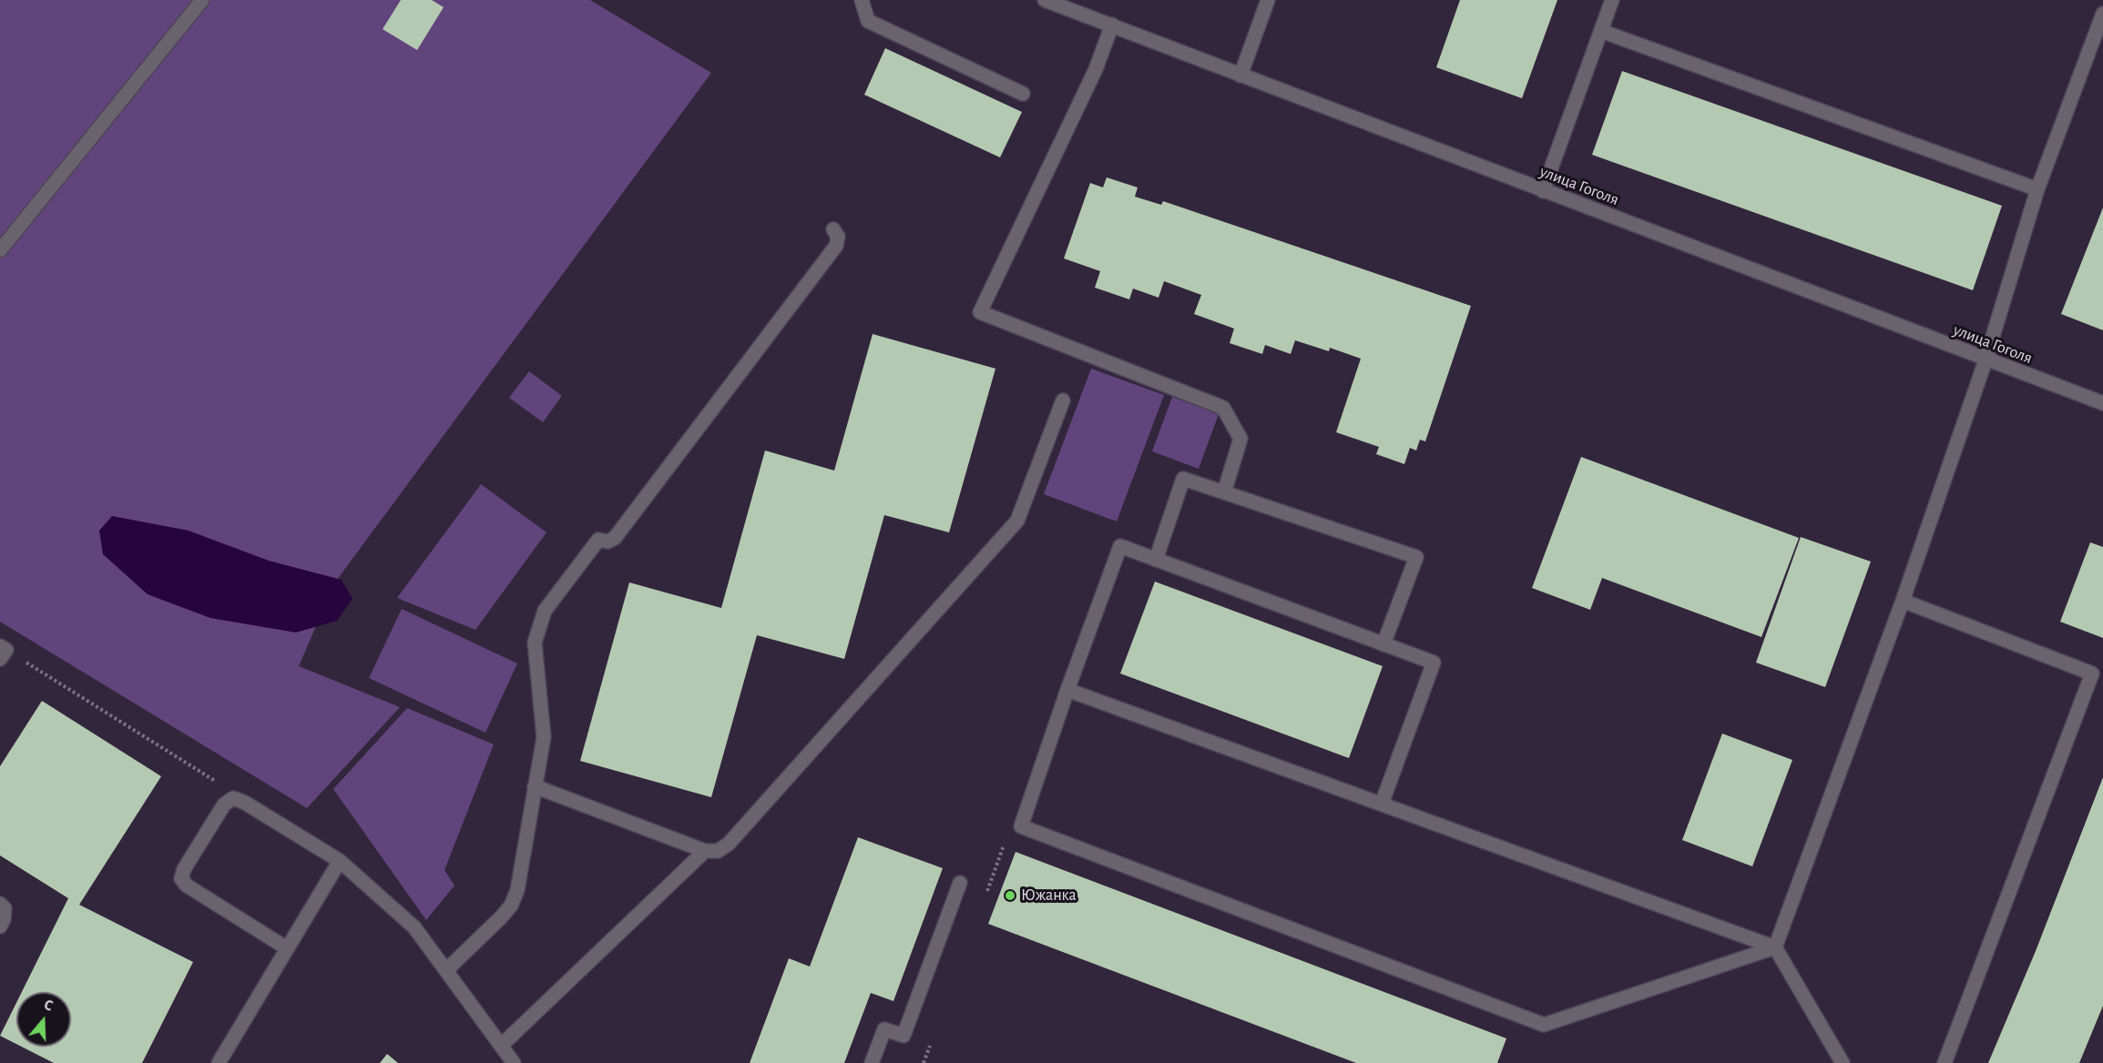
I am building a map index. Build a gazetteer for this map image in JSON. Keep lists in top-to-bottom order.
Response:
{
  "streets": {
    "street": ["улица Гоголя"]
  },
  "places": ["Южанка"],
  "north": "top"
}
